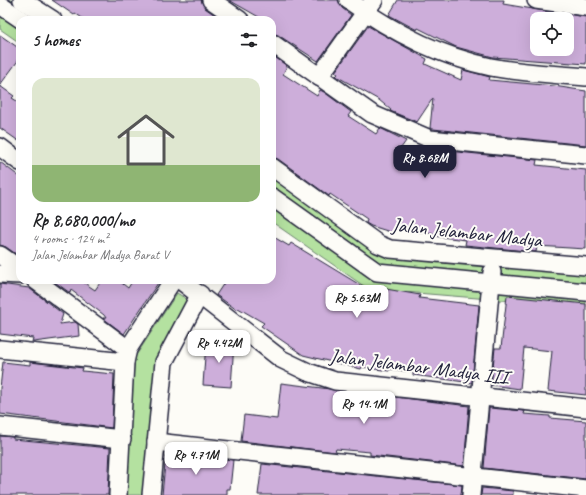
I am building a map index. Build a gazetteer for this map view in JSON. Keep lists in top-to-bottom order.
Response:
{
  "streets": {
    "street": ["Jalan Jelambar Madya", "Jalan Jelambar Madya III"]
  },
  "page": {
    "heading": "5 homes",
    "list": [
      {
        "name": "Rp 8,680,000/mo",
        "note": "4 rooms · 124 m² · Jalan Jelambar Madya Barat V"
      }
    ],
    "price": [
      "Rp 8.68M",
      "Rp 5.63M",
      "Rp 4.42M",
      "Rp 14.1M",
      "Rp 4.71M"
    ]
  }
}
